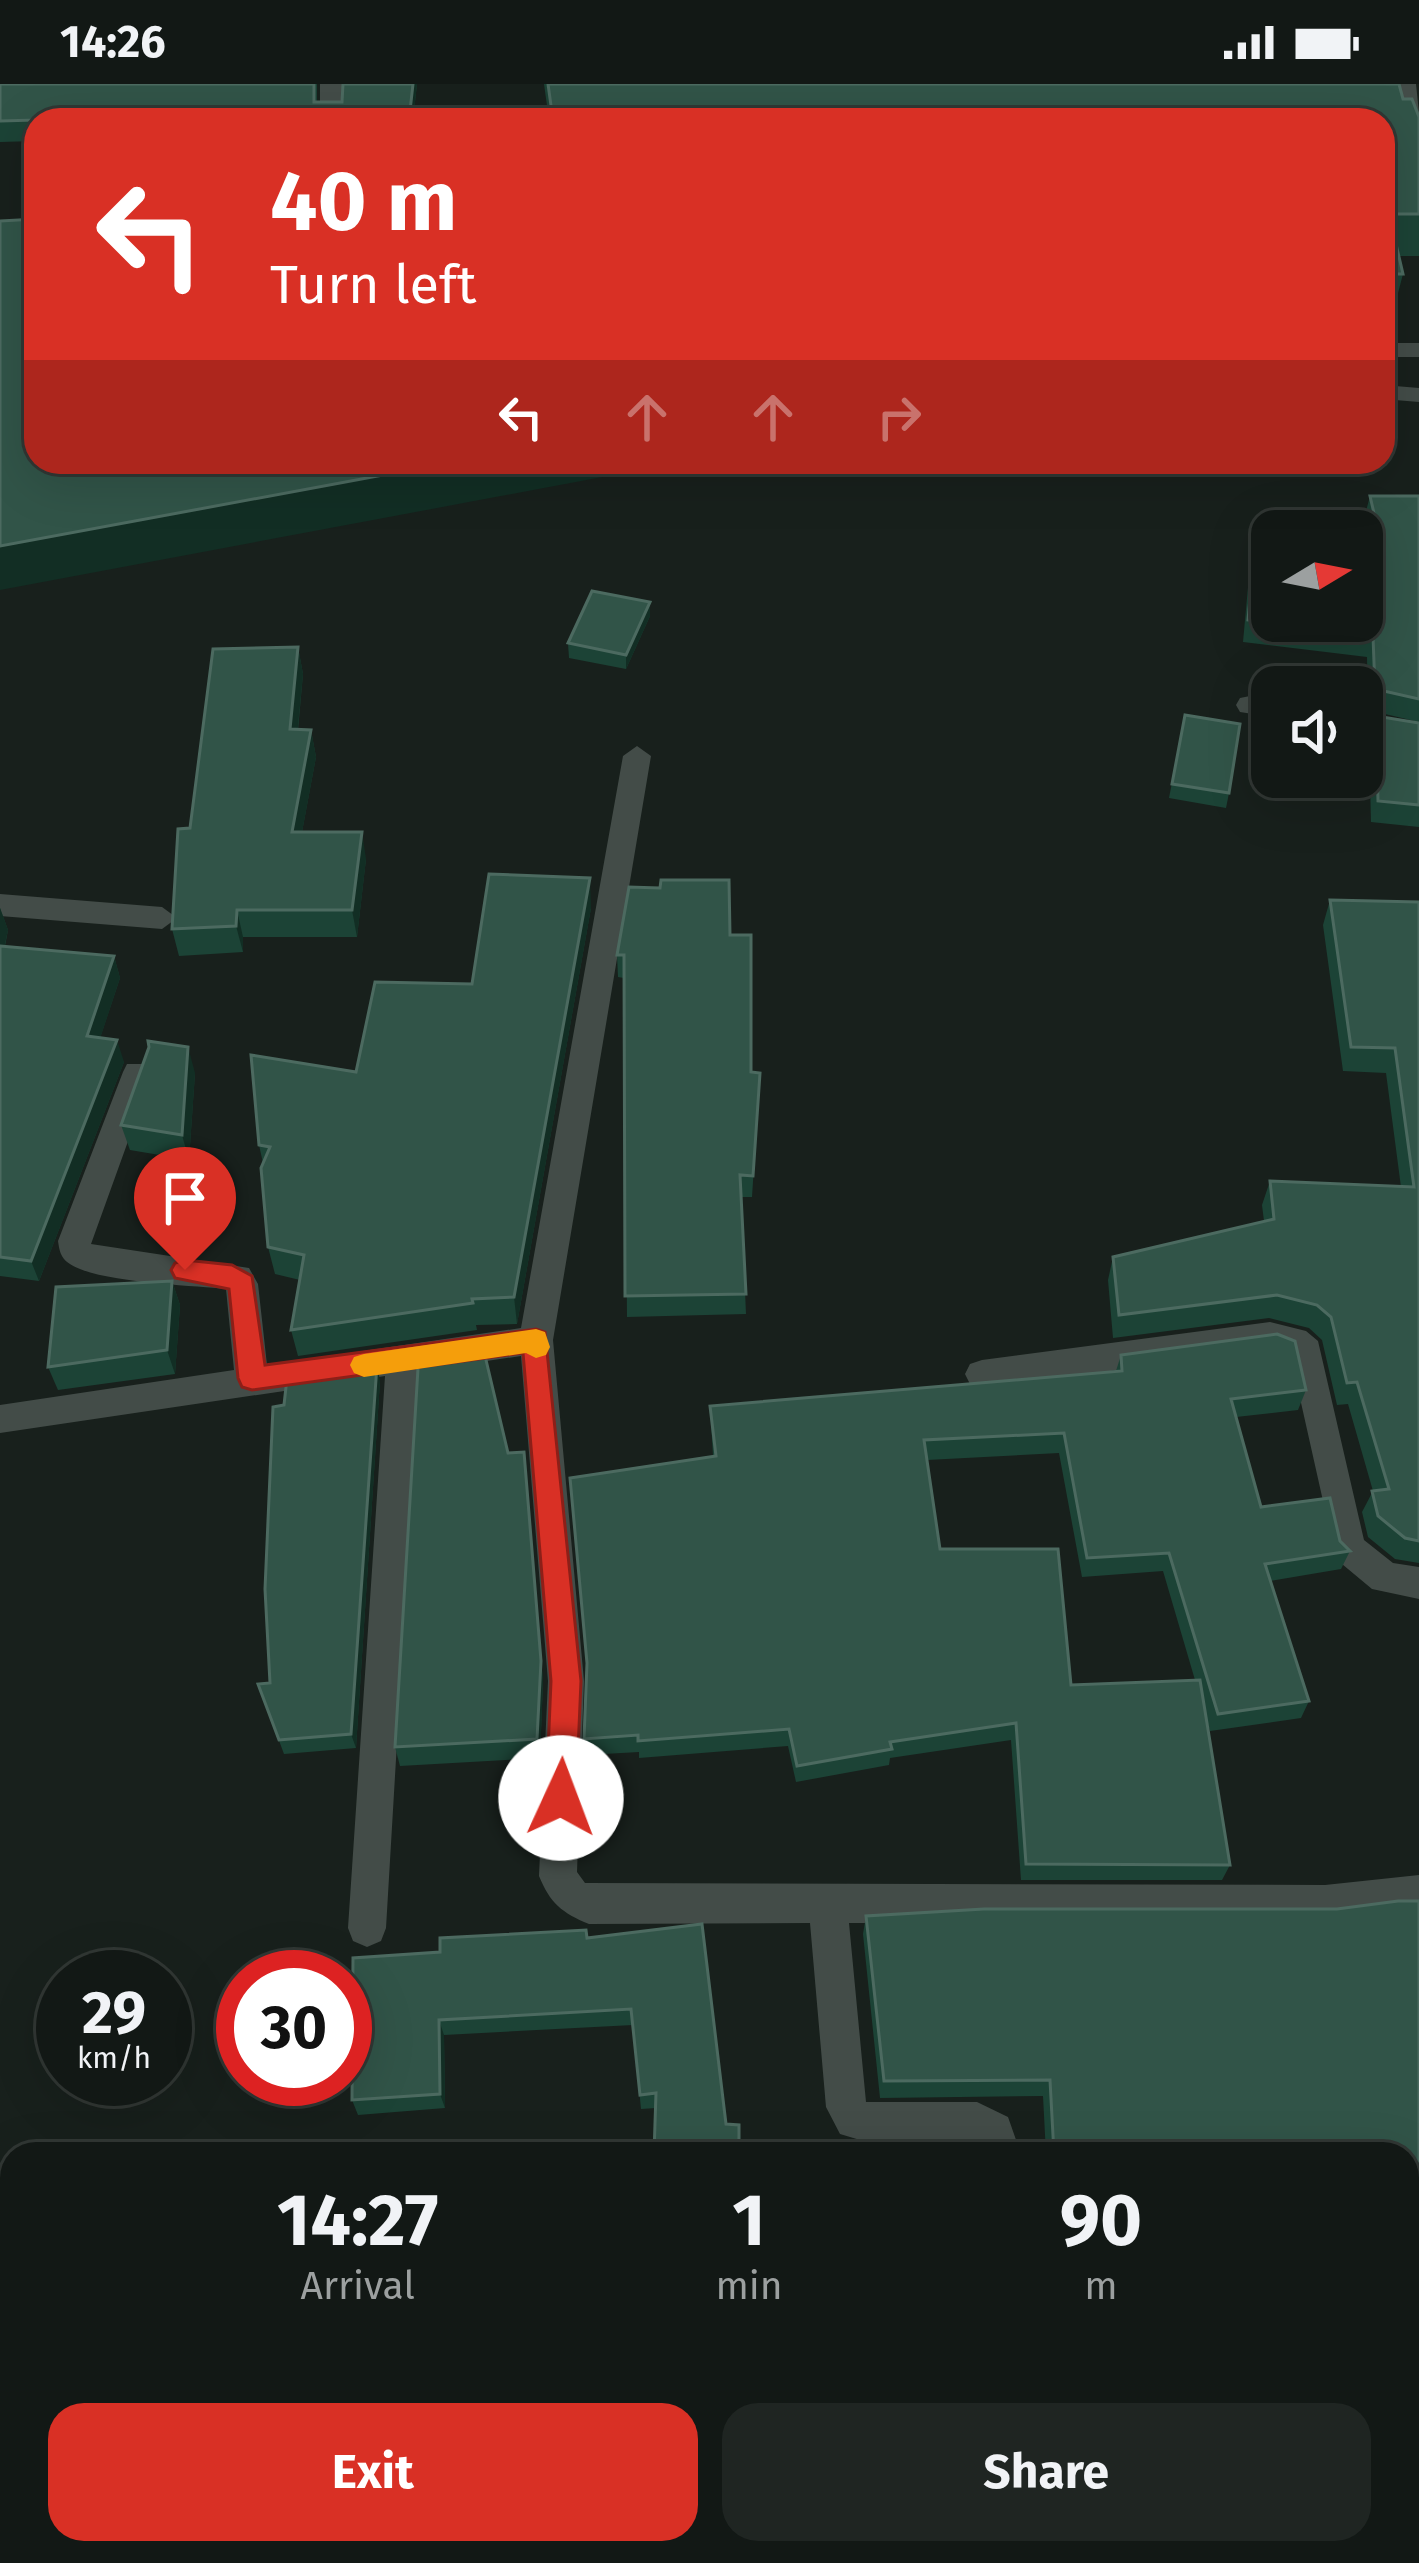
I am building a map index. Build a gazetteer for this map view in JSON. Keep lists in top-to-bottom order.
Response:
{
  "north": "right",
  "page": {
    "status": "14:26",
    "turn": ["40 m", "Turn left"],
    "speed": "29 km/h",
    "limit": "30",
    "eta": [
      "14:27",
      "Arrival",
      "1",
      "min",
      "90",
      "m"
    ],
    "buttons": ["Exit", "Share"]
  }
}
